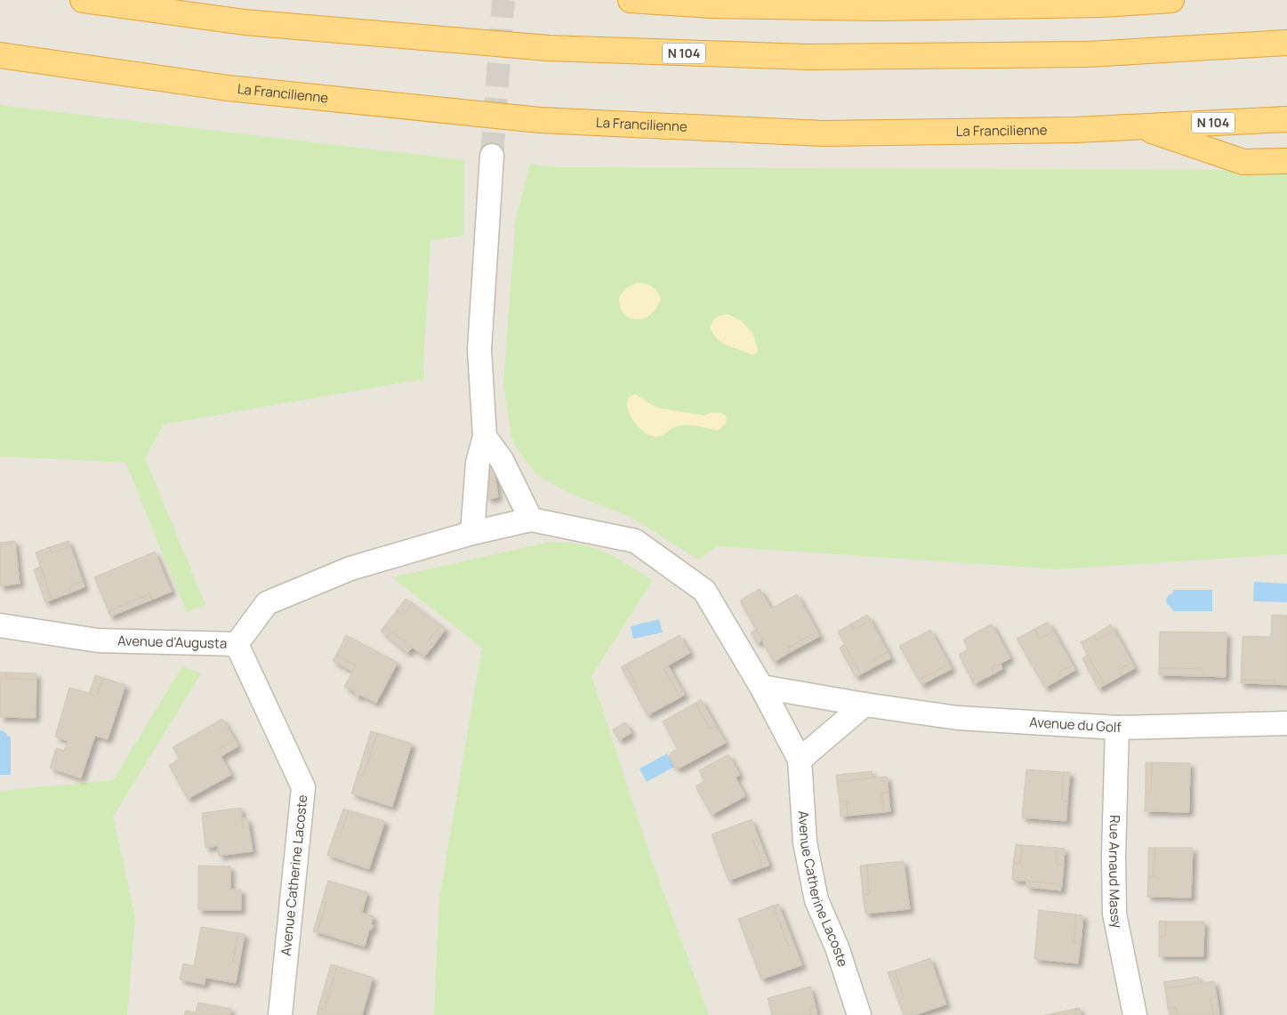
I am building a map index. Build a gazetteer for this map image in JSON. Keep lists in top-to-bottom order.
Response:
{
  "streets": {
    "highway": ["N 104", "La Francilienne"],
    "street": [
      "Avenue d'Augusta",
      "Avenue du Golf",
      "Rue Arnaud Massy",
      "Avenue Catherine Lacoste"
    ]
  },
  "crossings": [
    ["Avenue d'Augusta", "Avenue Catherine Lacoste"],
    ["Avenue du Golf", "Rue Arnaud Massy"]
  ]
}
